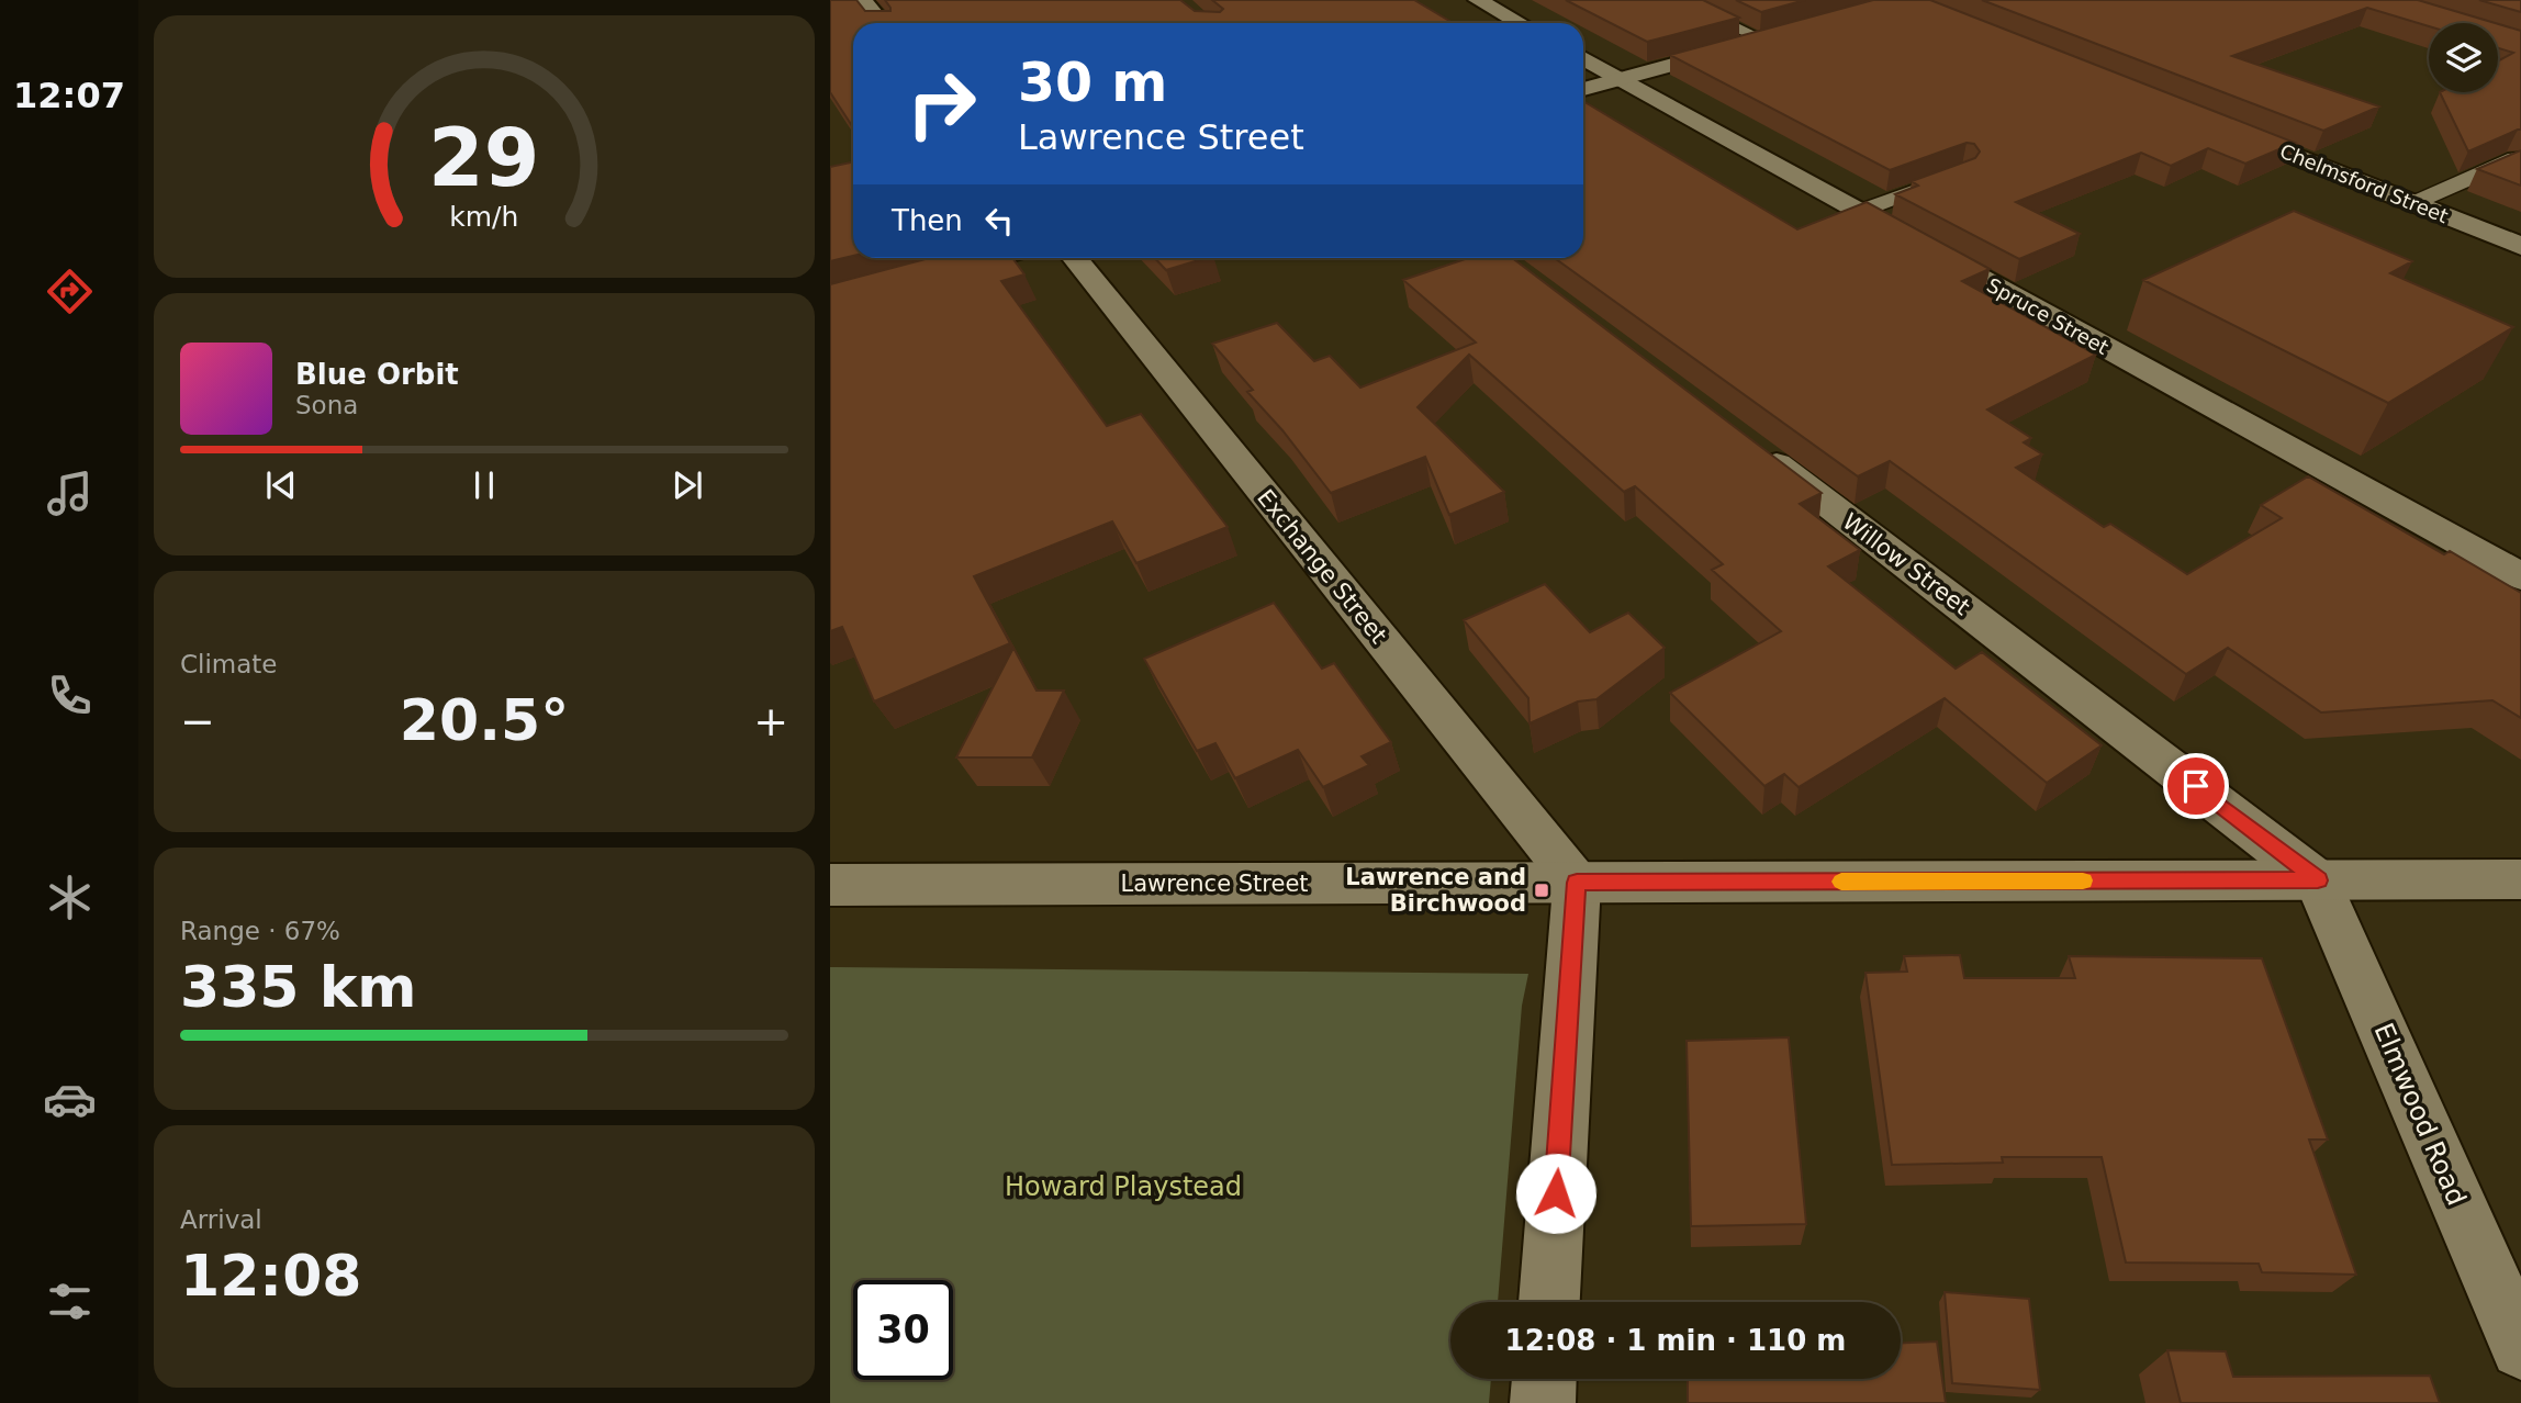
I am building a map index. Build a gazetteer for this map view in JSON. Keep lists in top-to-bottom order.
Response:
{
  "streets": {
    "street": [
      "Chelmsford Street",
      "Spruce Street",
      "Willow Street",
      "Exchange Street",
      "Lawrence Street",
      "Elmwood Road"
    ]
  },
  "crossings": [
    ["Willow Street", "Lawrence Street"],
    ["Willow Street", "Elmwood Road"],
    ["Exchange Street", "Lawrence Street"],
    ["Lawrence Street", "Elmwood Road"]
  ],
  "parks": ["Howard Playstead"],
  "places": {
    "transit": ["Lawrence and Birchwood"]
  },
  "page": {
    "tabs": "12:07",
    "turn": ["30 m", "Lawrence Street"],
    "then": "Then",
    "song": ["Blue Orbit", "Sona"],
    "tile": [
      "Climate",
      ["Range · 67%", "335 km"],
      ["Arrival", "12:08"]
    ],
    "heat": ["−", "20.5°", "+"],
    "limit": "30",
    "trip": "12:08 · 1 min · 110 m",
    "gauge": ["29", "km/h"]
  }
}
